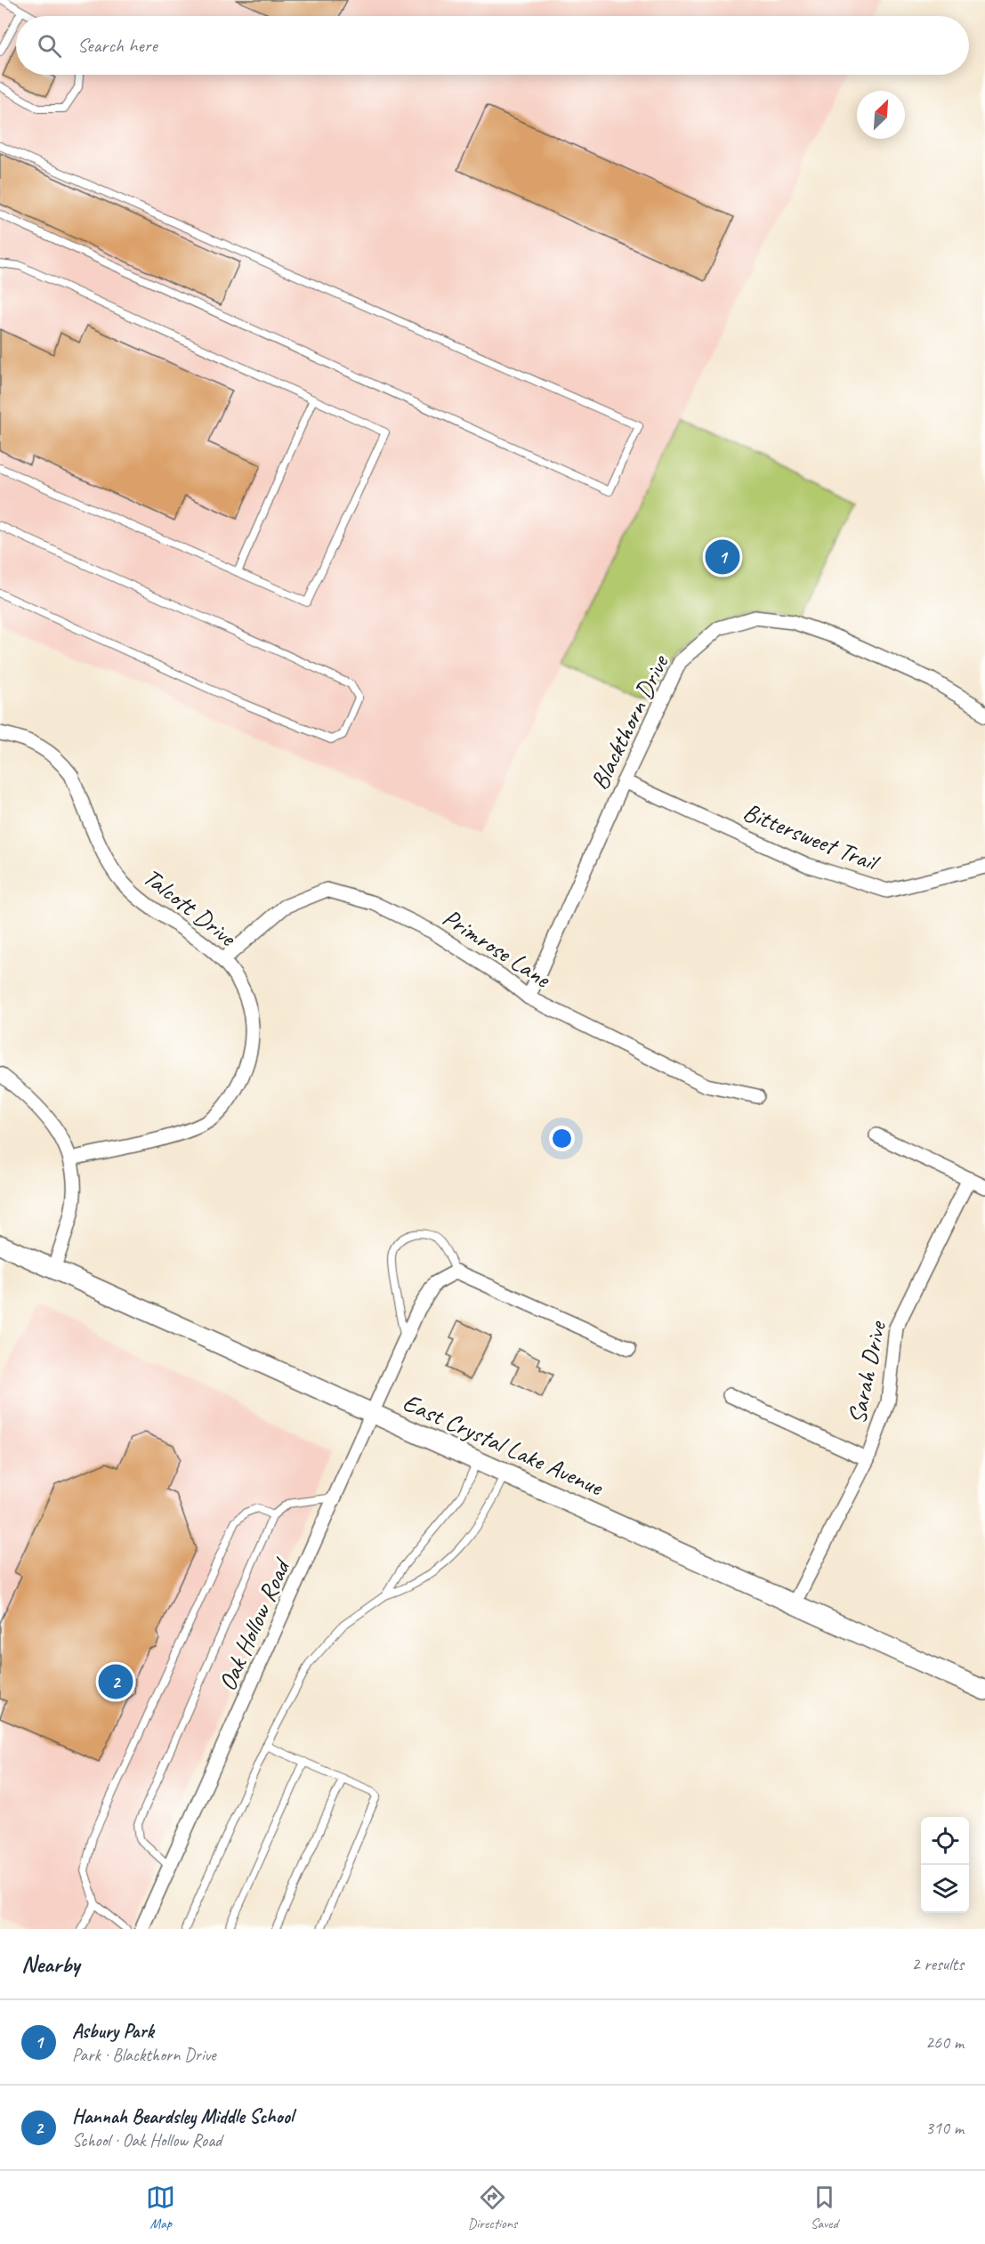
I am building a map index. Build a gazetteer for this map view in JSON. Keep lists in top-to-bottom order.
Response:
{
  "streets": {
    "street": [
      "Blackthorn Drive",
      "Bittersweet Trail",
      "Talcott Drive",
      "Primrose Lane",
      "Sarah Drive",
      "East Crystal Lake Avenue",
      "Oak Hollow Road"
    ]
  },
  "crossings": [
    ["Blackthorn Drive", "Bittersweet Trail"],
    ["Blackthorn Drive", "Primrose Lane"],
    ["Talcott Drive", "Primrose Lane"],
    ["Sarah Drive", "East Crystal Lake Avenue"],
    ["East Crystal Lake Avenue", "Oak Hollow Road"]
  ],
  "north": "top right",
  "page": {
    "search": "Search here",
    "pins": ["1", "2"],
    "heading": ["Nearby", "2 results"],
    "list": [
      {
        "mark": "1",
        "name": "Asbury Park",
        "note": "Park · Blackthorn Drive",
        "value": "260 m"
      },
      {
        "mark": "2",
        "name": "Hannah Beardsley Middle School",
        "note": "School · Oak Hollow Road",
        "value": "310 m"
      }
    ],
    "nav": ["Map", "Directions", "Saved"]
  }
}
